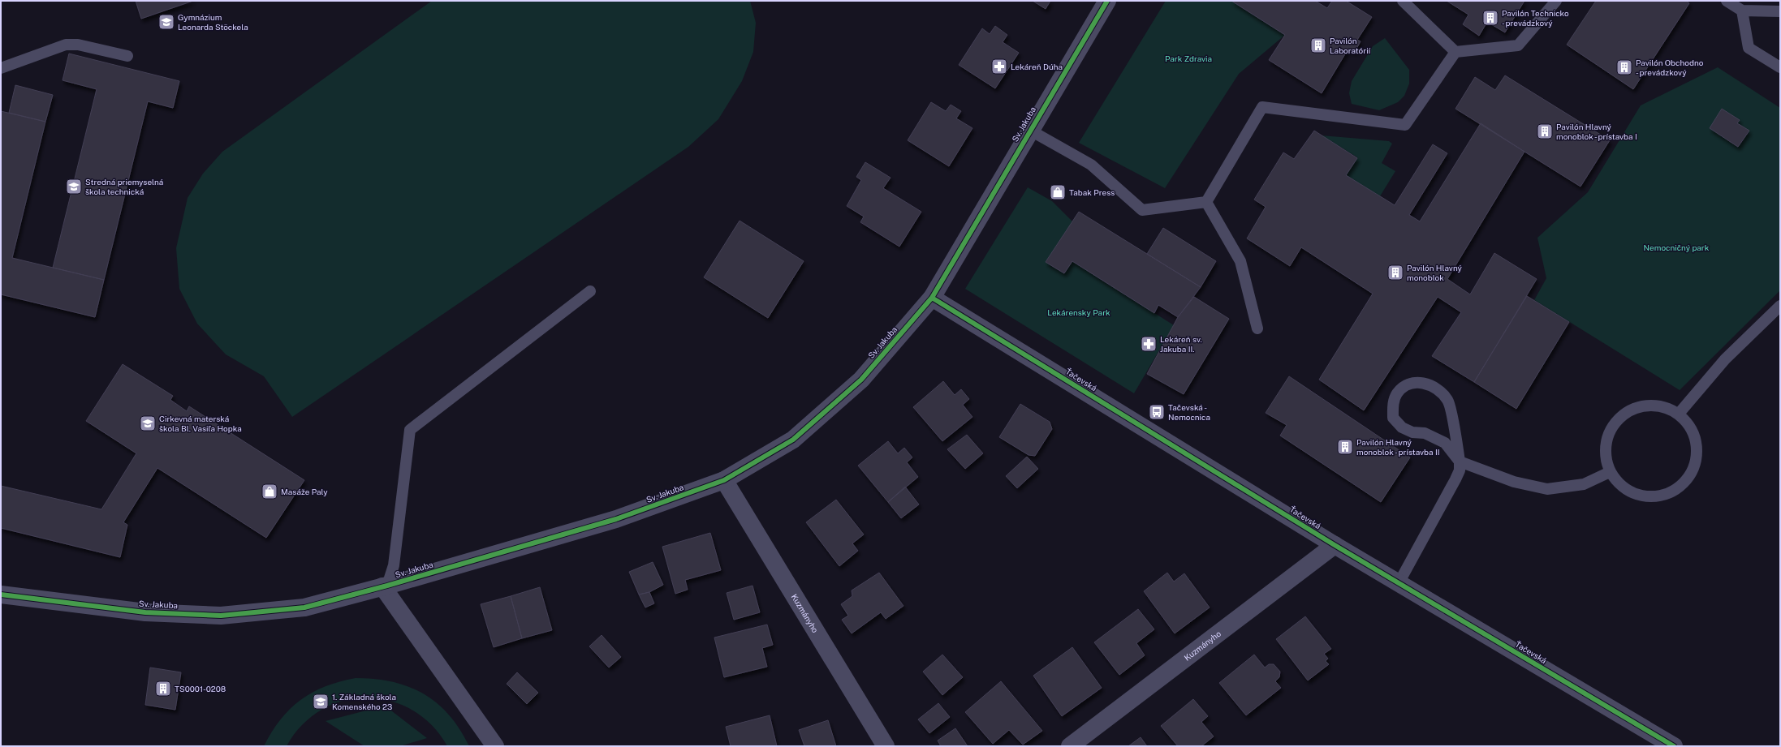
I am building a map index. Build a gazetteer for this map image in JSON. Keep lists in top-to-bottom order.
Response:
{
  "streets": {
    "street": ["Sv. Jakuba", "Ťačevská", "Kuzmányho"]
  },
  "crossings": [
    ["Sv. Jakuba", "Ťačevská"],
    ["Sv. Jakuba", "Kuzmányho"],
    ["Ťačevská", "Kuzmányho"]
  ],
  "parks": ["Park Zdravia", "Nemocničný park", "Lekárensky Park"],
  "places": {
    "building": [
      "Pavilón Technicko - prevádzkový",
      "Pavilón Laboratórií",
      "Pavilón Obchodno - prevádzkový",
      "Pavilón Hlavný monoblok - prístavba I",
      "Pavilón Hlavný monoblok",
      "Pavilón Hlavný monoblok - prístavba II",
      "TS0001-0208"
    ],
    "school or university": [
      "Gymnázium Leonarda Stöckela",
      "Stredná priemyselná škola technická",
      "Cirkevná materská škola Bl. Vasiľa Hopka",
      "1. Základná škola Komenského 23"
    ],
    "pharmacy": ["Lekáreň Dúha", "Lekáreň sv. Jakuba II."],
    "shop": ["Tabak Press", "Masáže Paly"],
    "bus stop": ["Tačevská - Nemocnica"]
  }
}
